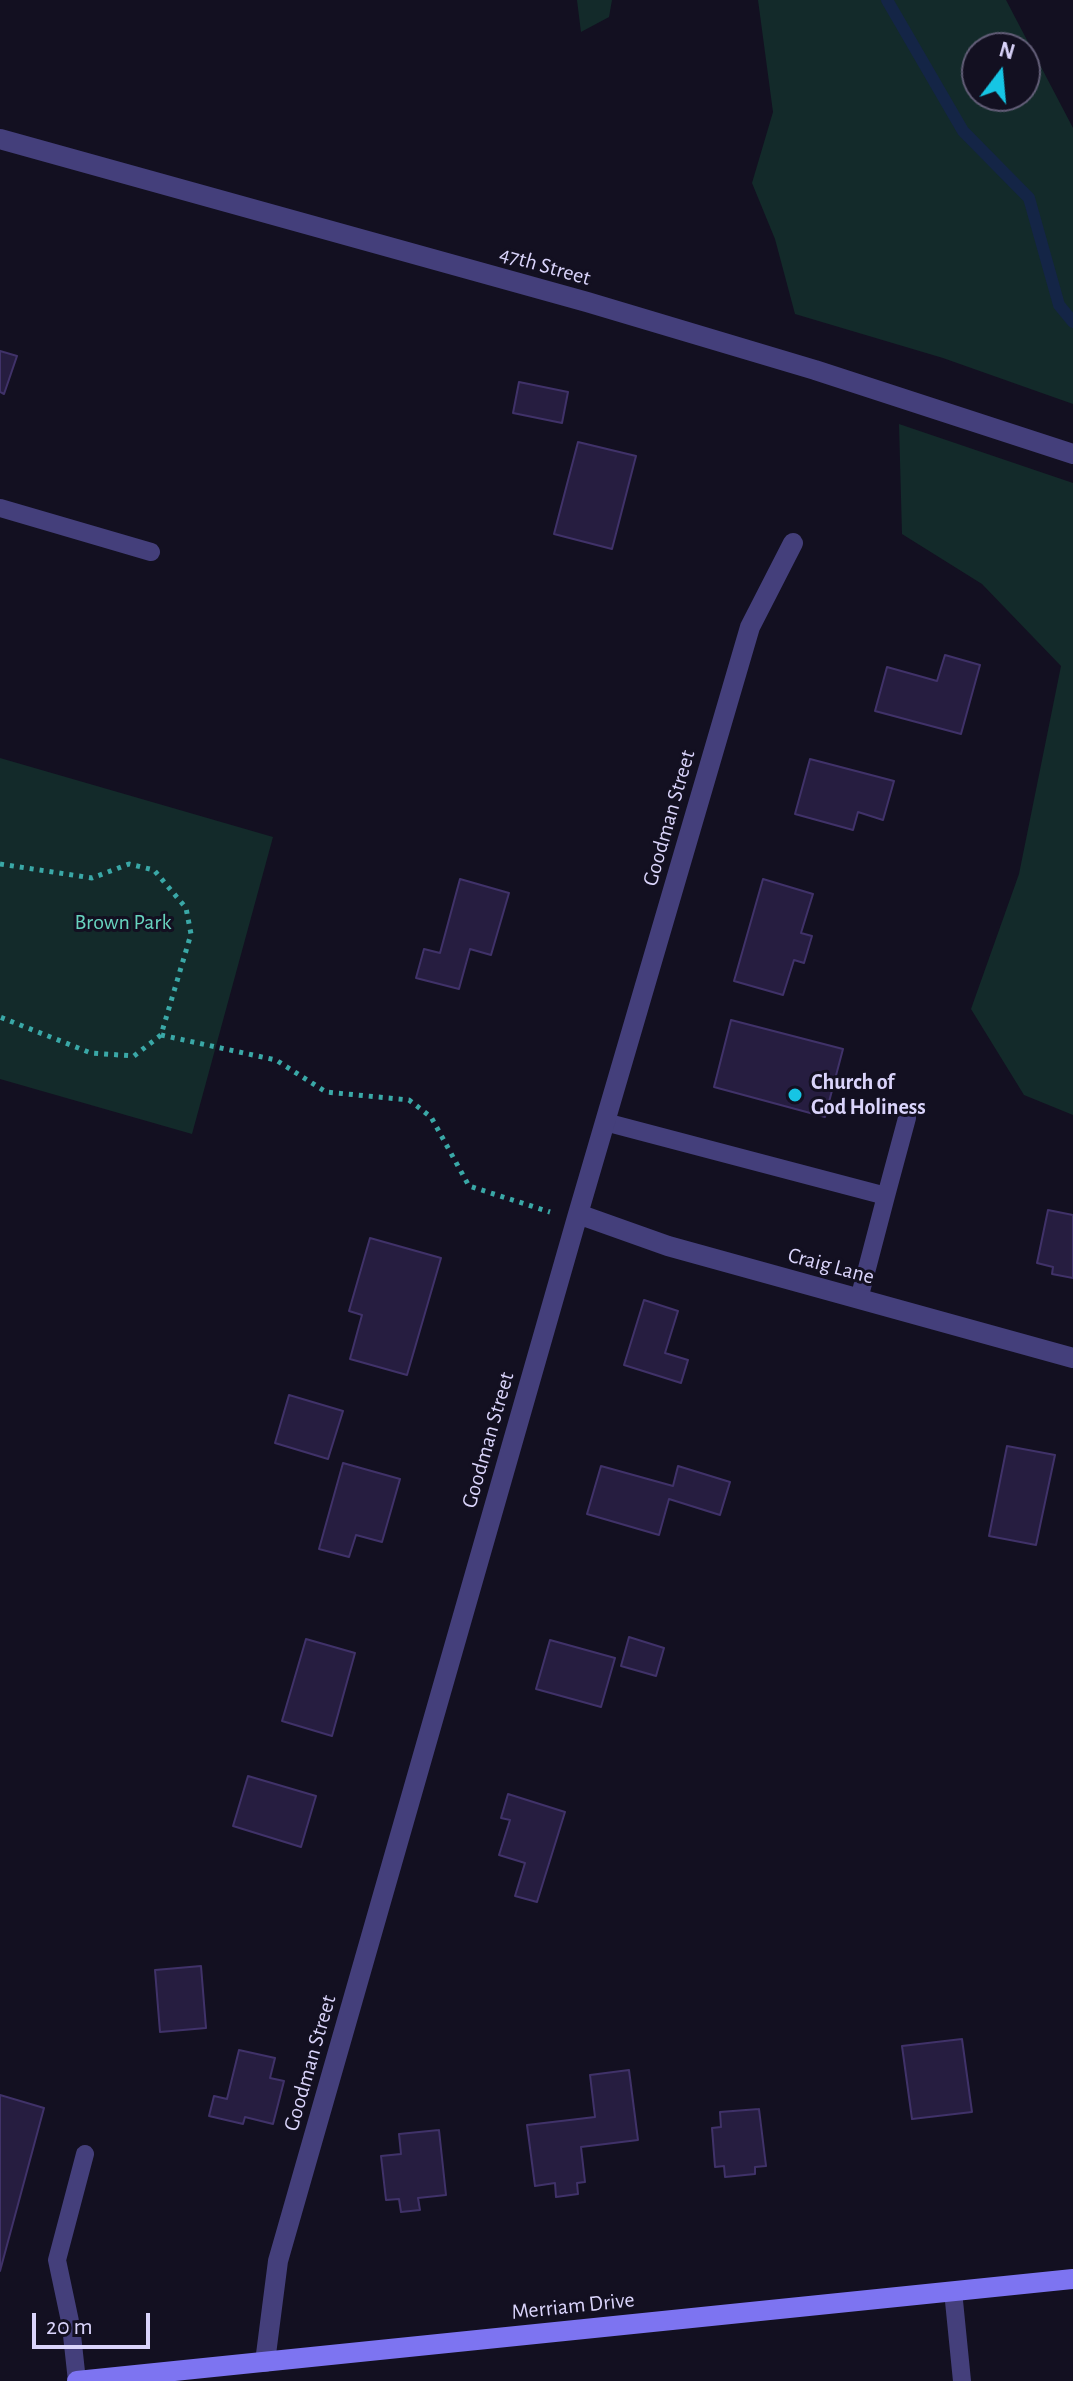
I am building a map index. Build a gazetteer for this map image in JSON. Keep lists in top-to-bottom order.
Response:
{
  "streets": {
    "main road": ["Merriam Drive"],
    "street": ["47th Street", "Goodman Street", "Craig Lane"]
  },
  "crossings": [
    ["Goodman Street", "Craig Lane"],
    ["Goodman Street", "Merriam Drive"]
  ],
  "parks": ["Brown Park"],
  "places": ["Church of God Holiness"],
  "scale_bar": "20 m",
  "north": "top"
}
